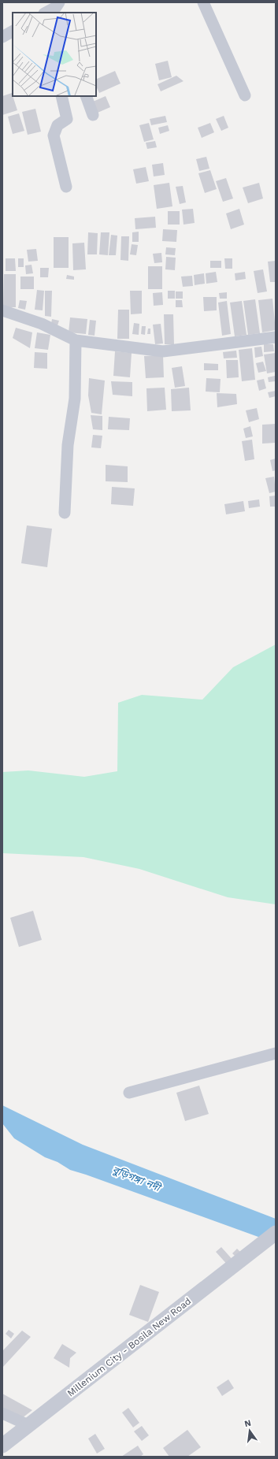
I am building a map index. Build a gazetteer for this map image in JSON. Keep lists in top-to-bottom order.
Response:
{
  "streets": {
    "street": ["Millenium City - Bosila New Road"]
  },
  "water": ["বুড়িগঙ্গা নদী"],
  "north": "top"
}
